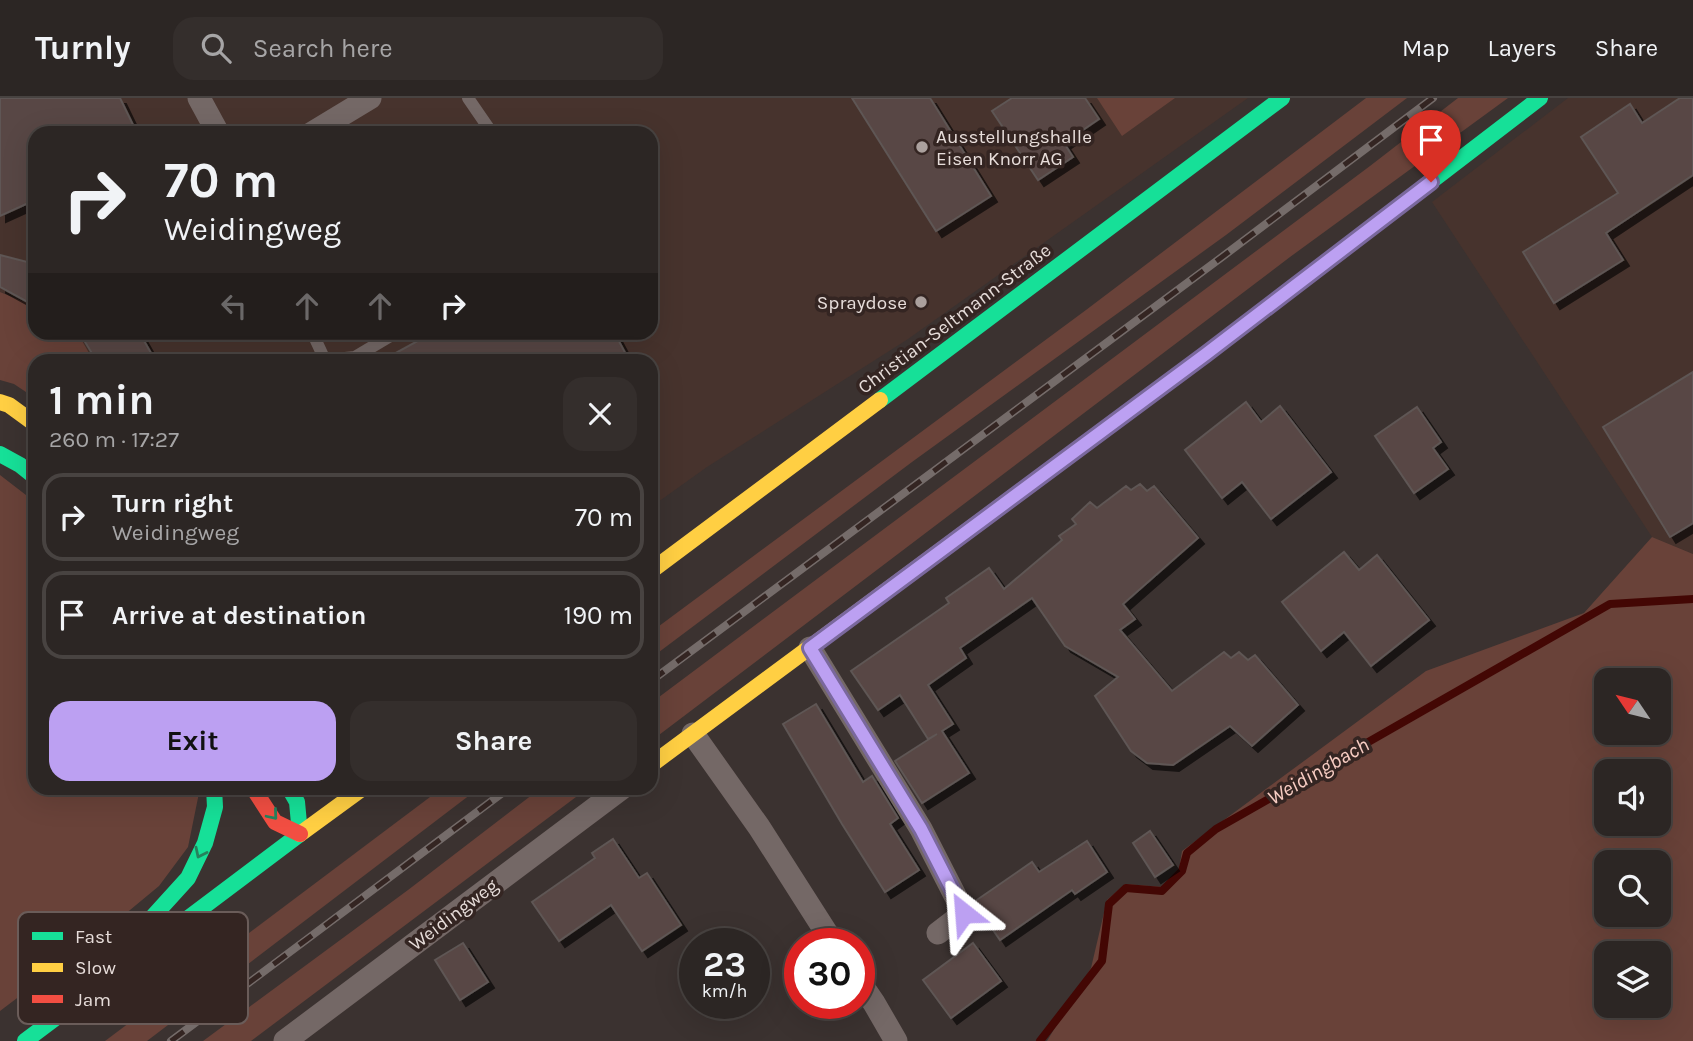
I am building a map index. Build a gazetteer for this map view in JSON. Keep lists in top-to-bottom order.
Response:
{
  "streets": {
    "main road": ["Christian-Seltmann-Straße"],
    "street": ["Weidingweg"]
  },
  "water": ["Weidingbach"],
  "places": ["Ausstellungshalle Eisen Knorr AG", "Spraydose"],
  "legend": ["Fast", "Slow", "Jam"],
  "north": "top left",
  "page": {
    "header": "Turnly",
    "search": "Search here",
    "nav": ["Map", "Layers", "Share"],
    "turn": ["70 m", "Weidingweg"],
    "heading": ["1 min", "260 m · 17:27"],
    "list": [
      {
        "name": "Turn right",
        "note": "Weidingweg",
        "value": "70 m"
      },
      {
        "name": "Arrive at destination",
        "value": "190 m"
      }
    ],
    "buttons": ["Exit", "Share"],
    "speed": "23 km/h",
    "limit": "30"
  }
}
